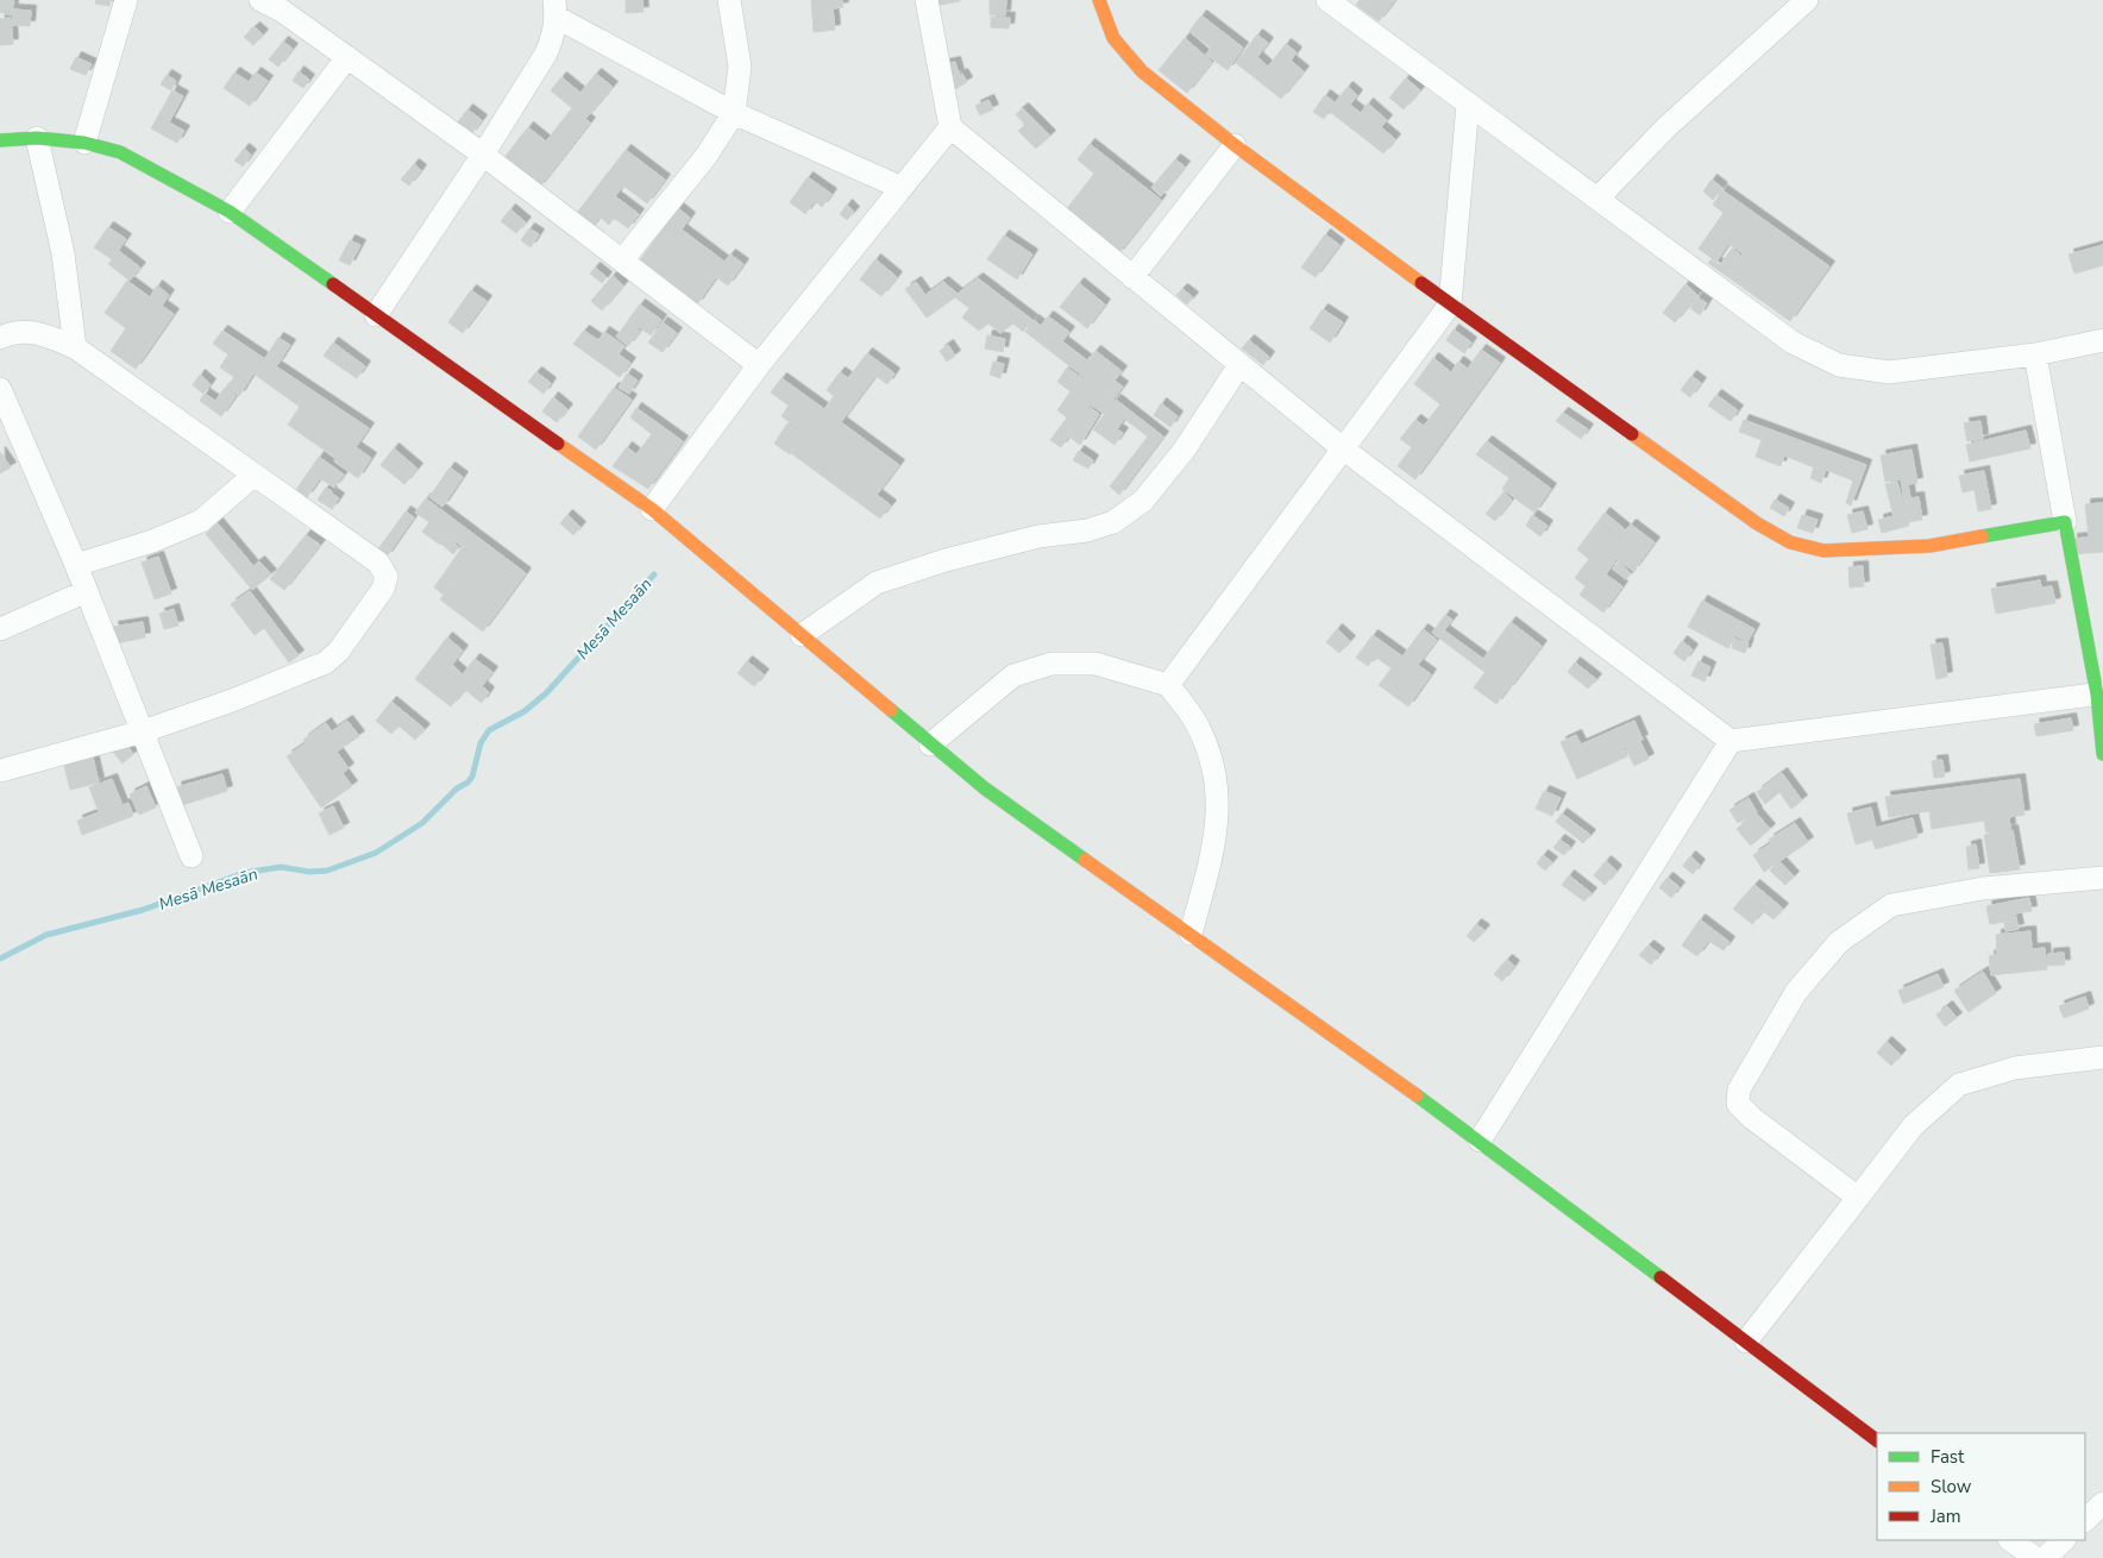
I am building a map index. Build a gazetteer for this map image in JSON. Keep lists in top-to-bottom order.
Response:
{
  "water": ["Mesā Mesaān"],
  "legend": ["Fast", "Slow", "Jam"]
}
